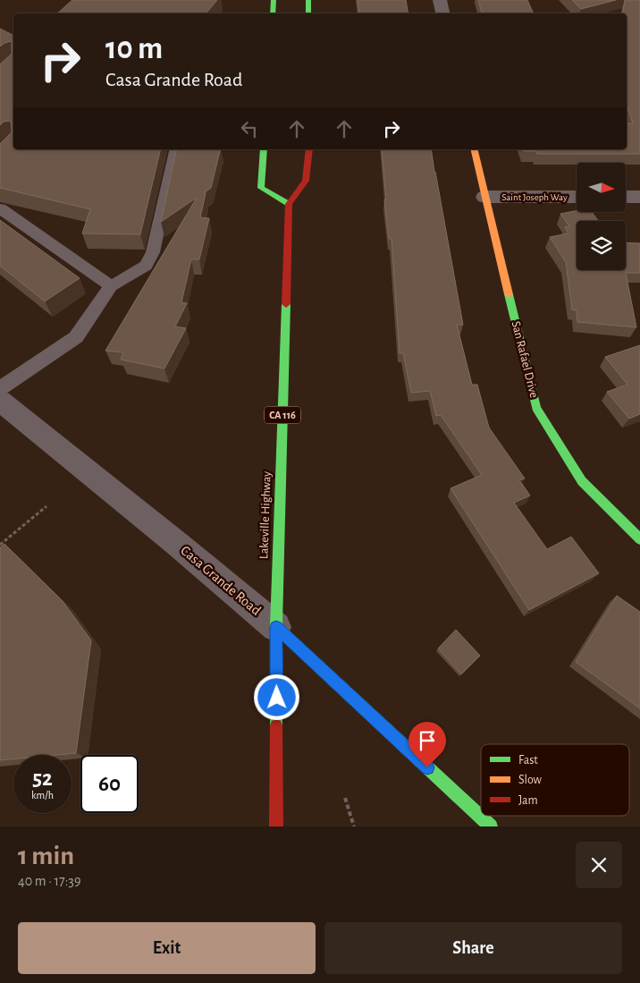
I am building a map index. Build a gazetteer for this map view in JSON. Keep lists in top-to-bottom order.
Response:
{
  "streets": {
    "main road": [
      "San Rafael Drive",
      "CA 116",
      "Lakeville Highway",
      "Casa Grande Road"
    ],
    "street": ["Saint Joseph Way"]
  },
  "crossings": [
    ["Saint Joseph Way", "San Rafael Drive"],
    ["Lakeville Highway", "Casa Grande Road"]
  ],
  "legend": ["Fast", "Slow", "Jam"],
  "north": "right",
  "page": {
    "turn": ["10 m", "Casa Grande Road"],
    "speed": "52 km/h",
    "limit": "60",
    "heading": ["1 min", "40 m · 17:39"],
    "buttons": ["Exit", "Share"]
  }
}
